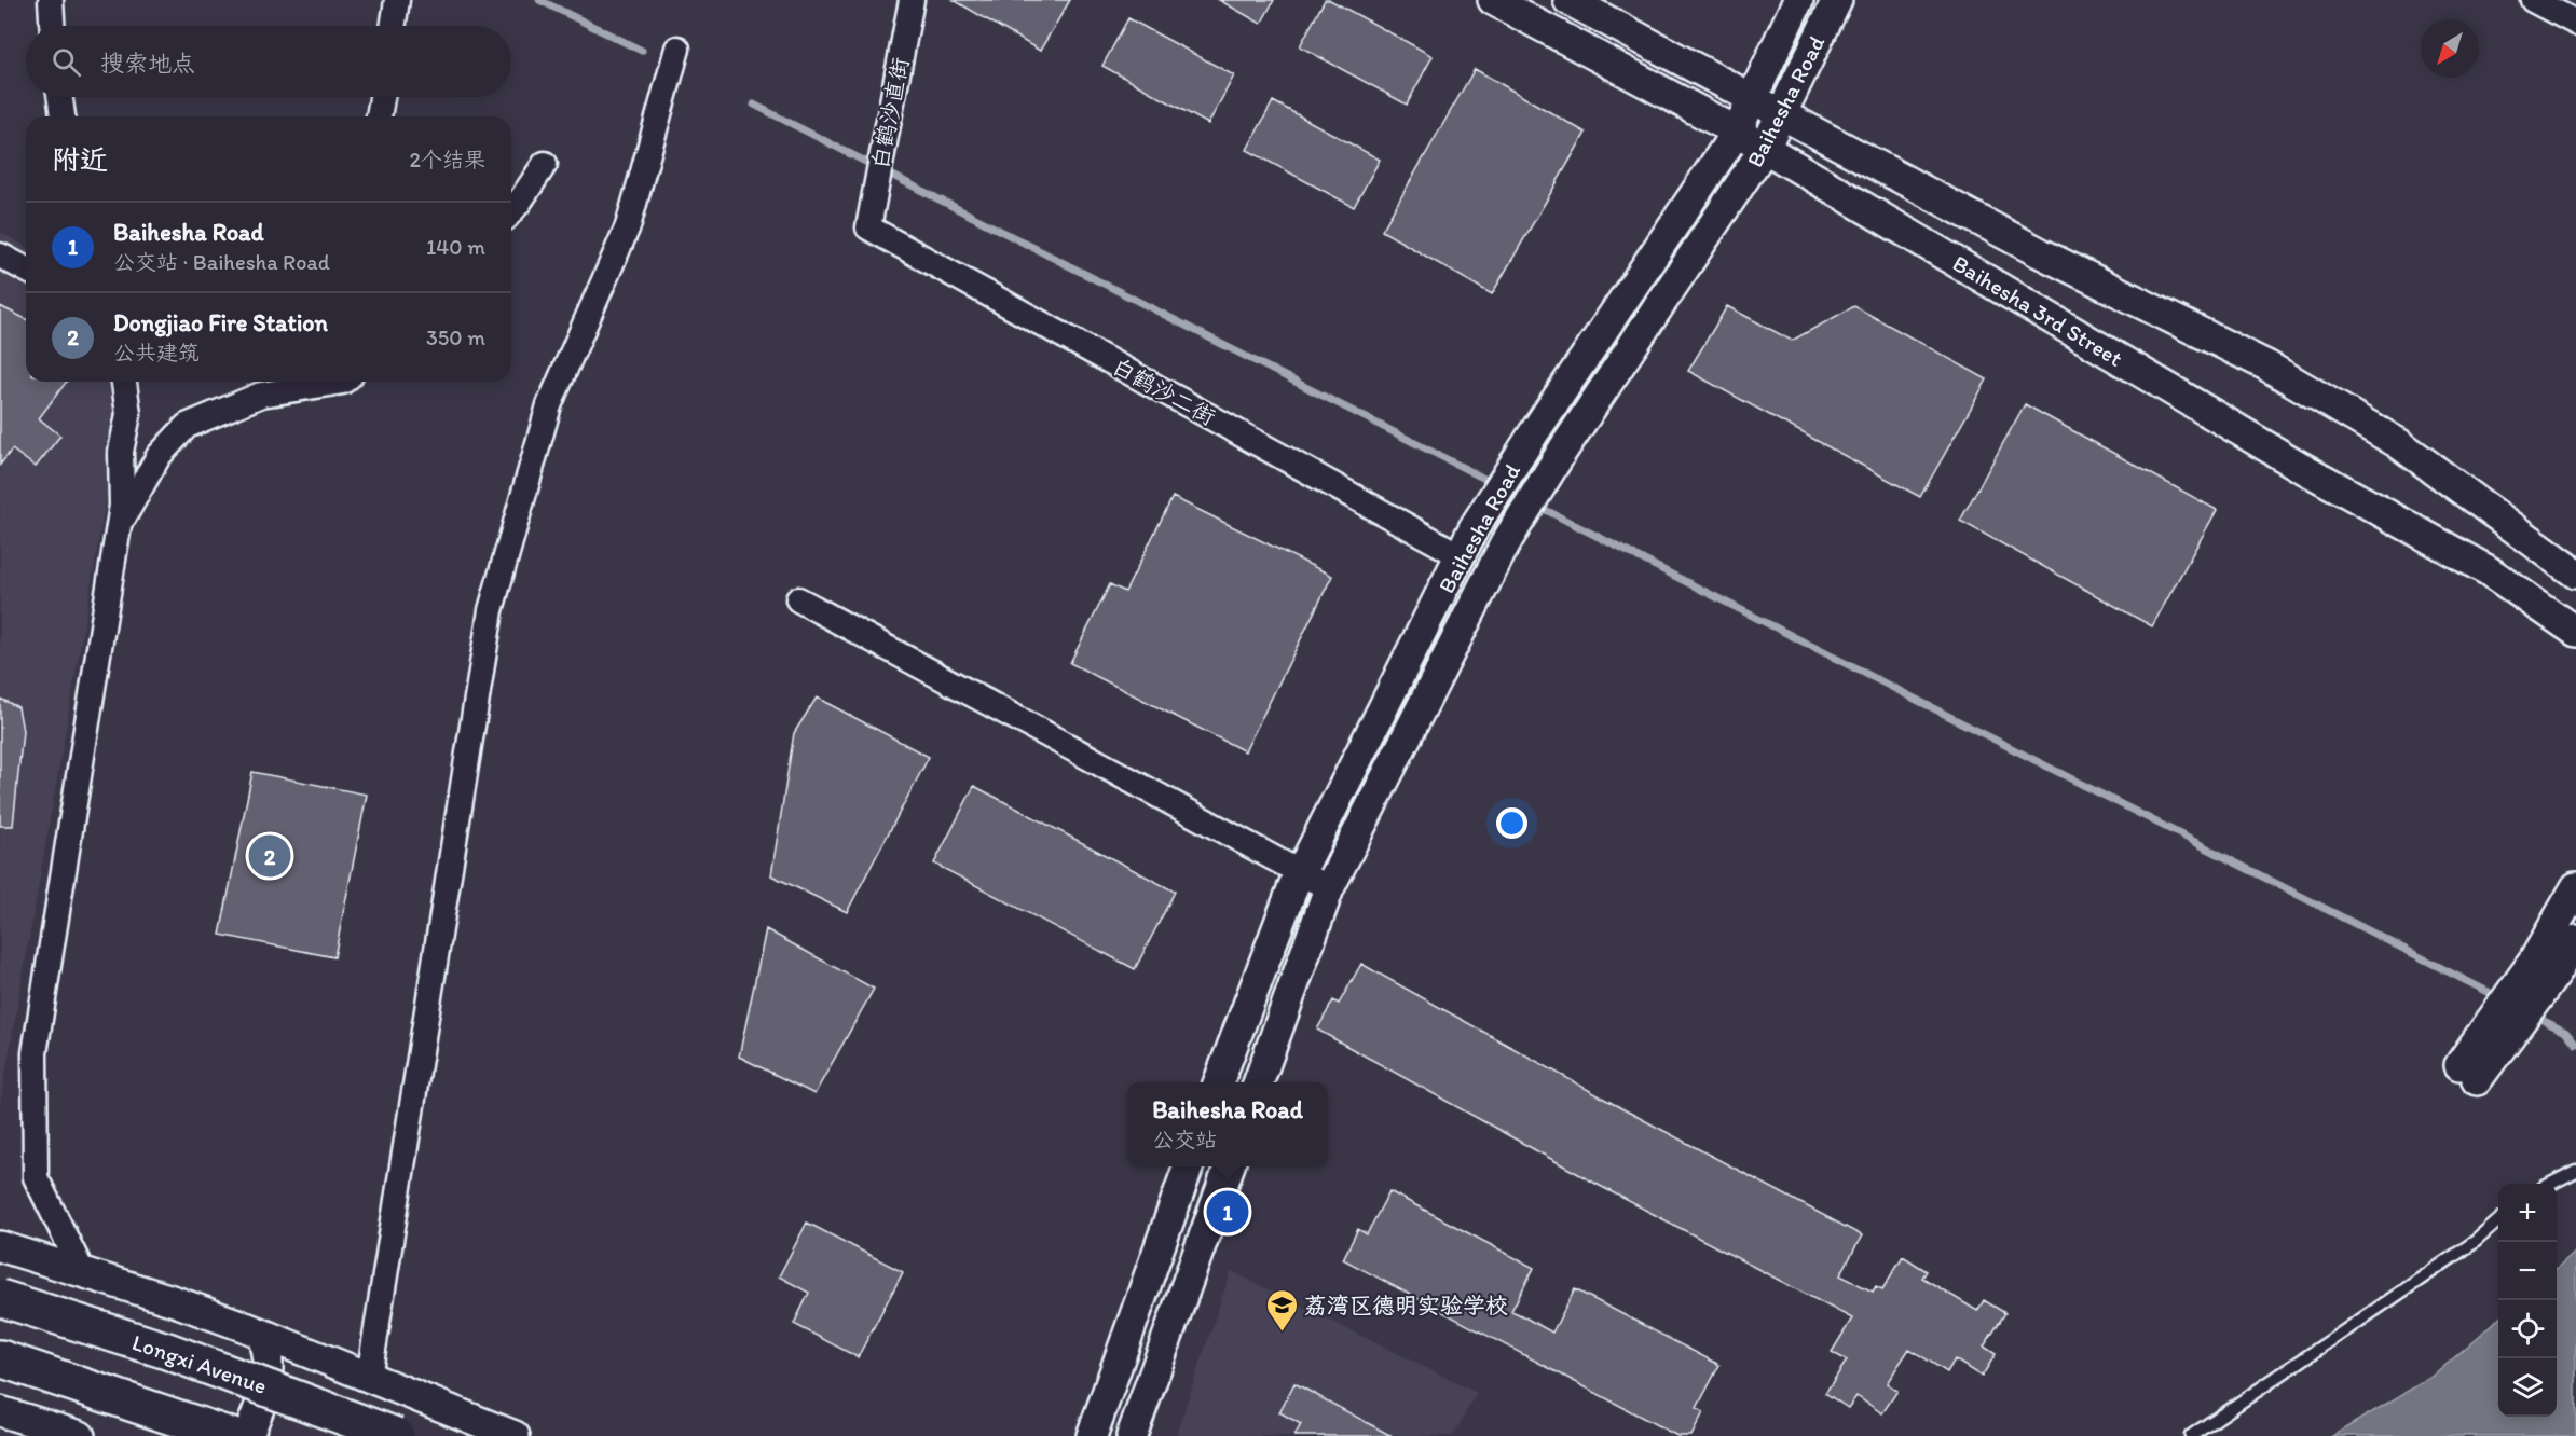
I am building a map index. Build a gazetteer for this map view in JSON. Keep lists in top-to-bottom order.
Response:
{
  "streets": {
    "main road": ["Longxi Avenue"],
    "street": [
      "Baihesha Road",
      "白鹤沙直街",
      "Baihesha 3rd Street",
      "白鹤沙二街"
    ]
  },
  "crossings": [
    ["Baihesha Road", "Baihesha 3rd Street"],
    ["Baihesha Road", "白鹤沙二街"],
    ["白鹤沙直街", "白鹤沙二街"]
  ],
  "places": {
    "school or university": ["荔湾区德明实验学校"]
  },
  "north": "bottom left",
  "page": {
    "search": "搜索地点",
    "heading": ["附近", "2个结果"],
    "list": [
      {
        "mark": "1",
        "name": "Baihesha Road",
        "note": "公交站 · Baihesha Road",
        "value": "140 m"
      },
      {
        "mark": "2",
        "name": "Dongjiao Fire Station",
        "note": "公共建筑",
        "value": "350 m"
      }
    ],
    "pins": ["2", "1"],
    "popup": ["Baihesha Road", "公交站"],
    "map_buttons": ["+", "−"]
  }
}
